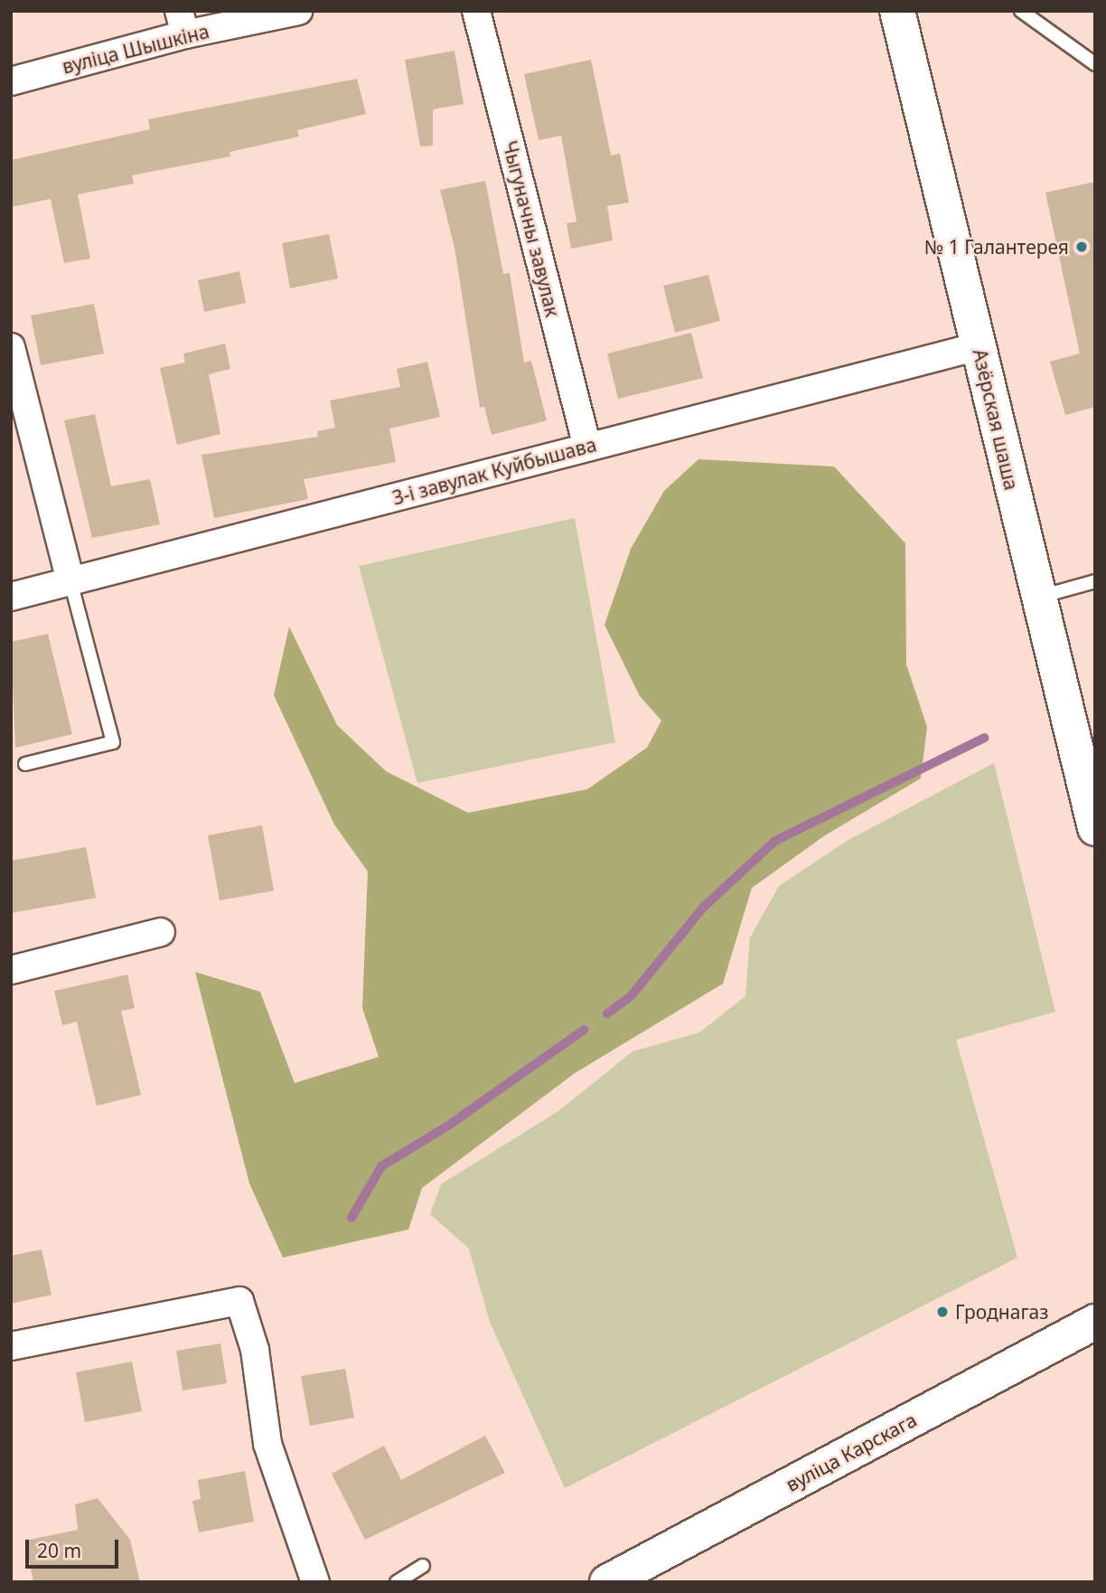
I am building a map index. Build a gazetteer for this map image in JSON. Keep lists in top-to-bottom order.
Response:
{
  "streets": {
    "main road": ["Азёрская шаша", "вуліца Карскага"],
    "street": ["вуліца Шышкіна", "Чыгуначны завулак", "3-і завулак Куйбышава"]
  },
  "crossings": [
    ["Чыгуначны завулак", "3-і завулак Куйбышава"],
    ["Азёрская шаша", "3-і завулак Куйбышава"]
  ],
  "places": ["№ 1 Галантерея", "Гроднагаз"],
  "scale_bar": "20 m"
}
